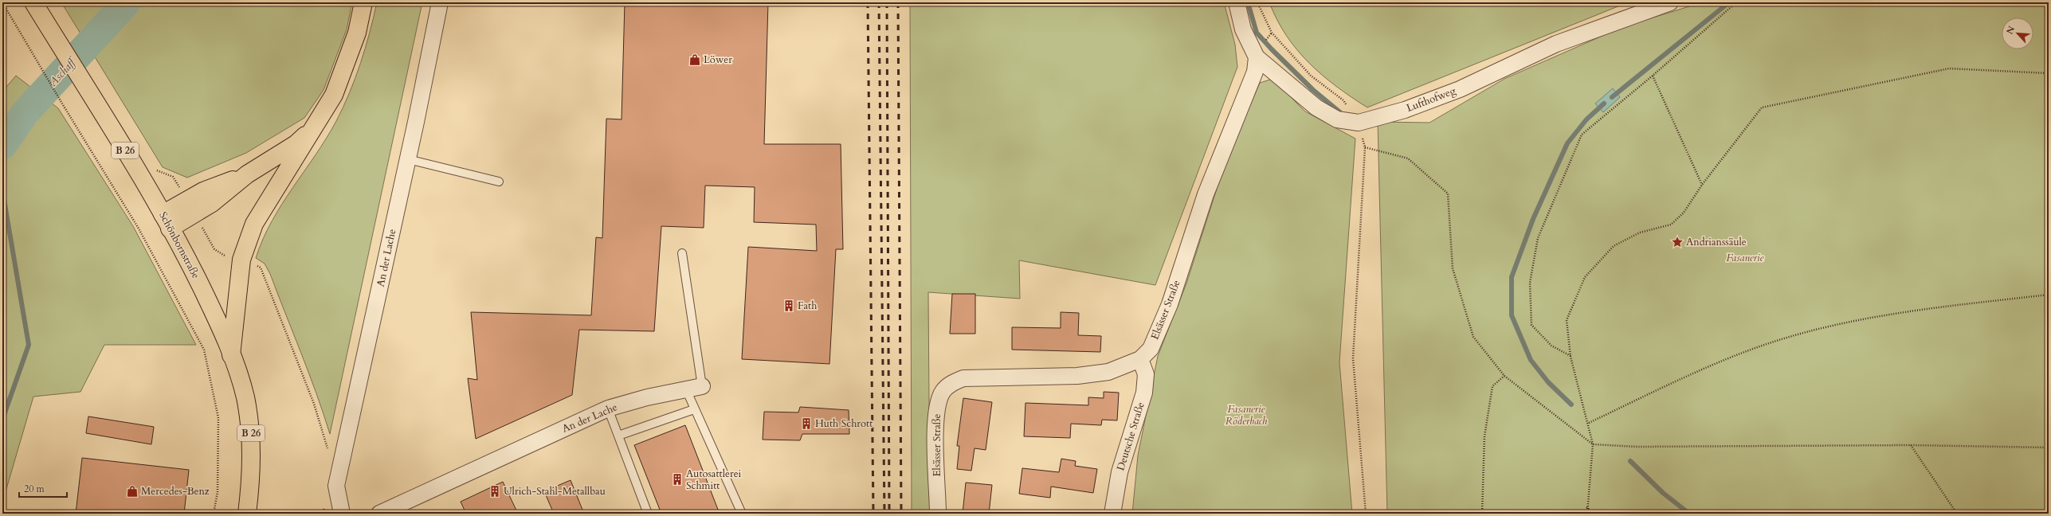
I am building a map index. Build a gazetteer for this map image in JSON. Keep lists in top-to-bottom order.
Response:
{
  "streets": {
    "main road": ["B 26", "Schönbornstraße"],
    "street": [
      "Lufthofweg",
      "An der Lache",
      "Elsässer Straße",
      "Deutsche Straße"
    ]
  },
  "crossings": [
    ["Lufthofweg", "Elsässer Straße"],
    ["Elsässer Straße", "Deutsche Straße"]
  ],
  "water": ["Aschaff"],
  "parks": ["Fasanerie", "Fasanerie Röderbach"],
  "places": {
    "shop": ["Löwer", "Mercedes-Benz"],
    "place": ["Andrianssäule"],
    "building": [
      "Fath",
      "Huth Schrott",
      "Autosattlerei Schmitt",
      "Ulrich-Stahl-Metallbau"
    ]
  },
  "scale_bar": "20 m",
  "north": "top left"
}
